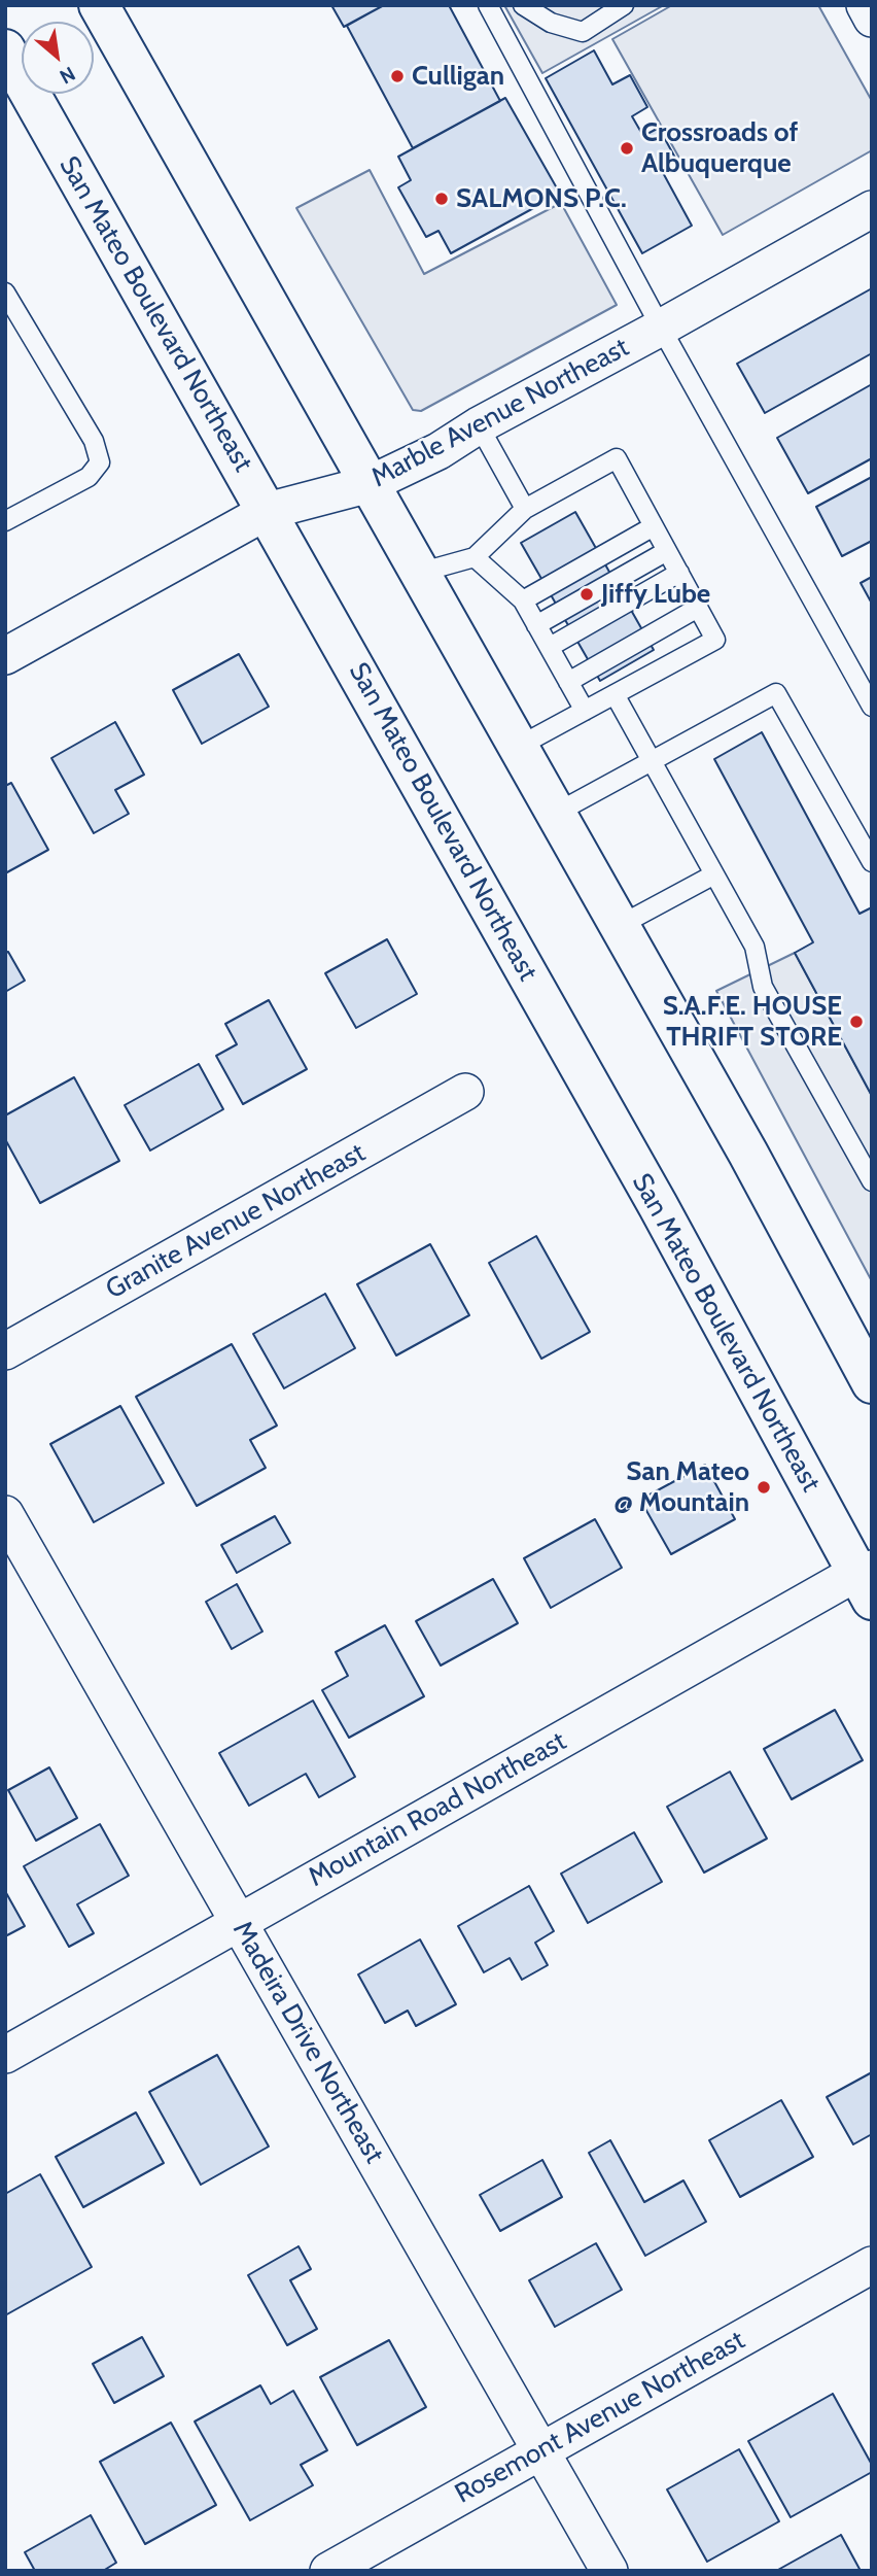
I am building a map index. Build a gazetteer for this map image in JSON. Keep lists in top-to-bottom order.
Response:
{
  "streets": {
    "main road": ["San Mateo Boulevard Northeast"],
    "street": [
      "Marble Avenue Northeast",
      "Granite Avenue Northeast",
      "Mountain Road Northeast",
      "Madeira Drive Northeast",
      "Rosemont Avenue Northeast"
    ]
  },
  "crossings": [
    ["San Mateo Boulevard Northeast", "Marble Avenue Northeast"],
    ["San Mateo Boulevard Northeast", "Mountain Road Northeast"],
    ["Mountain Road Northeast", "Madeira Drive Northeast"],
    ["Madeira Drive Northeast", "Rosemont Avenue Northeast"]
  ],
  "places": [
    "Culligan",
    "Crossroads of Albuquerque",
    "SALMONS P.C.",
    "Jiffy Lube",
    "S.A.F.E. HOUSE THRIFT STORE",
    "San Mateo @ Mountain"
  ],
  "north": "bottom right"
}
